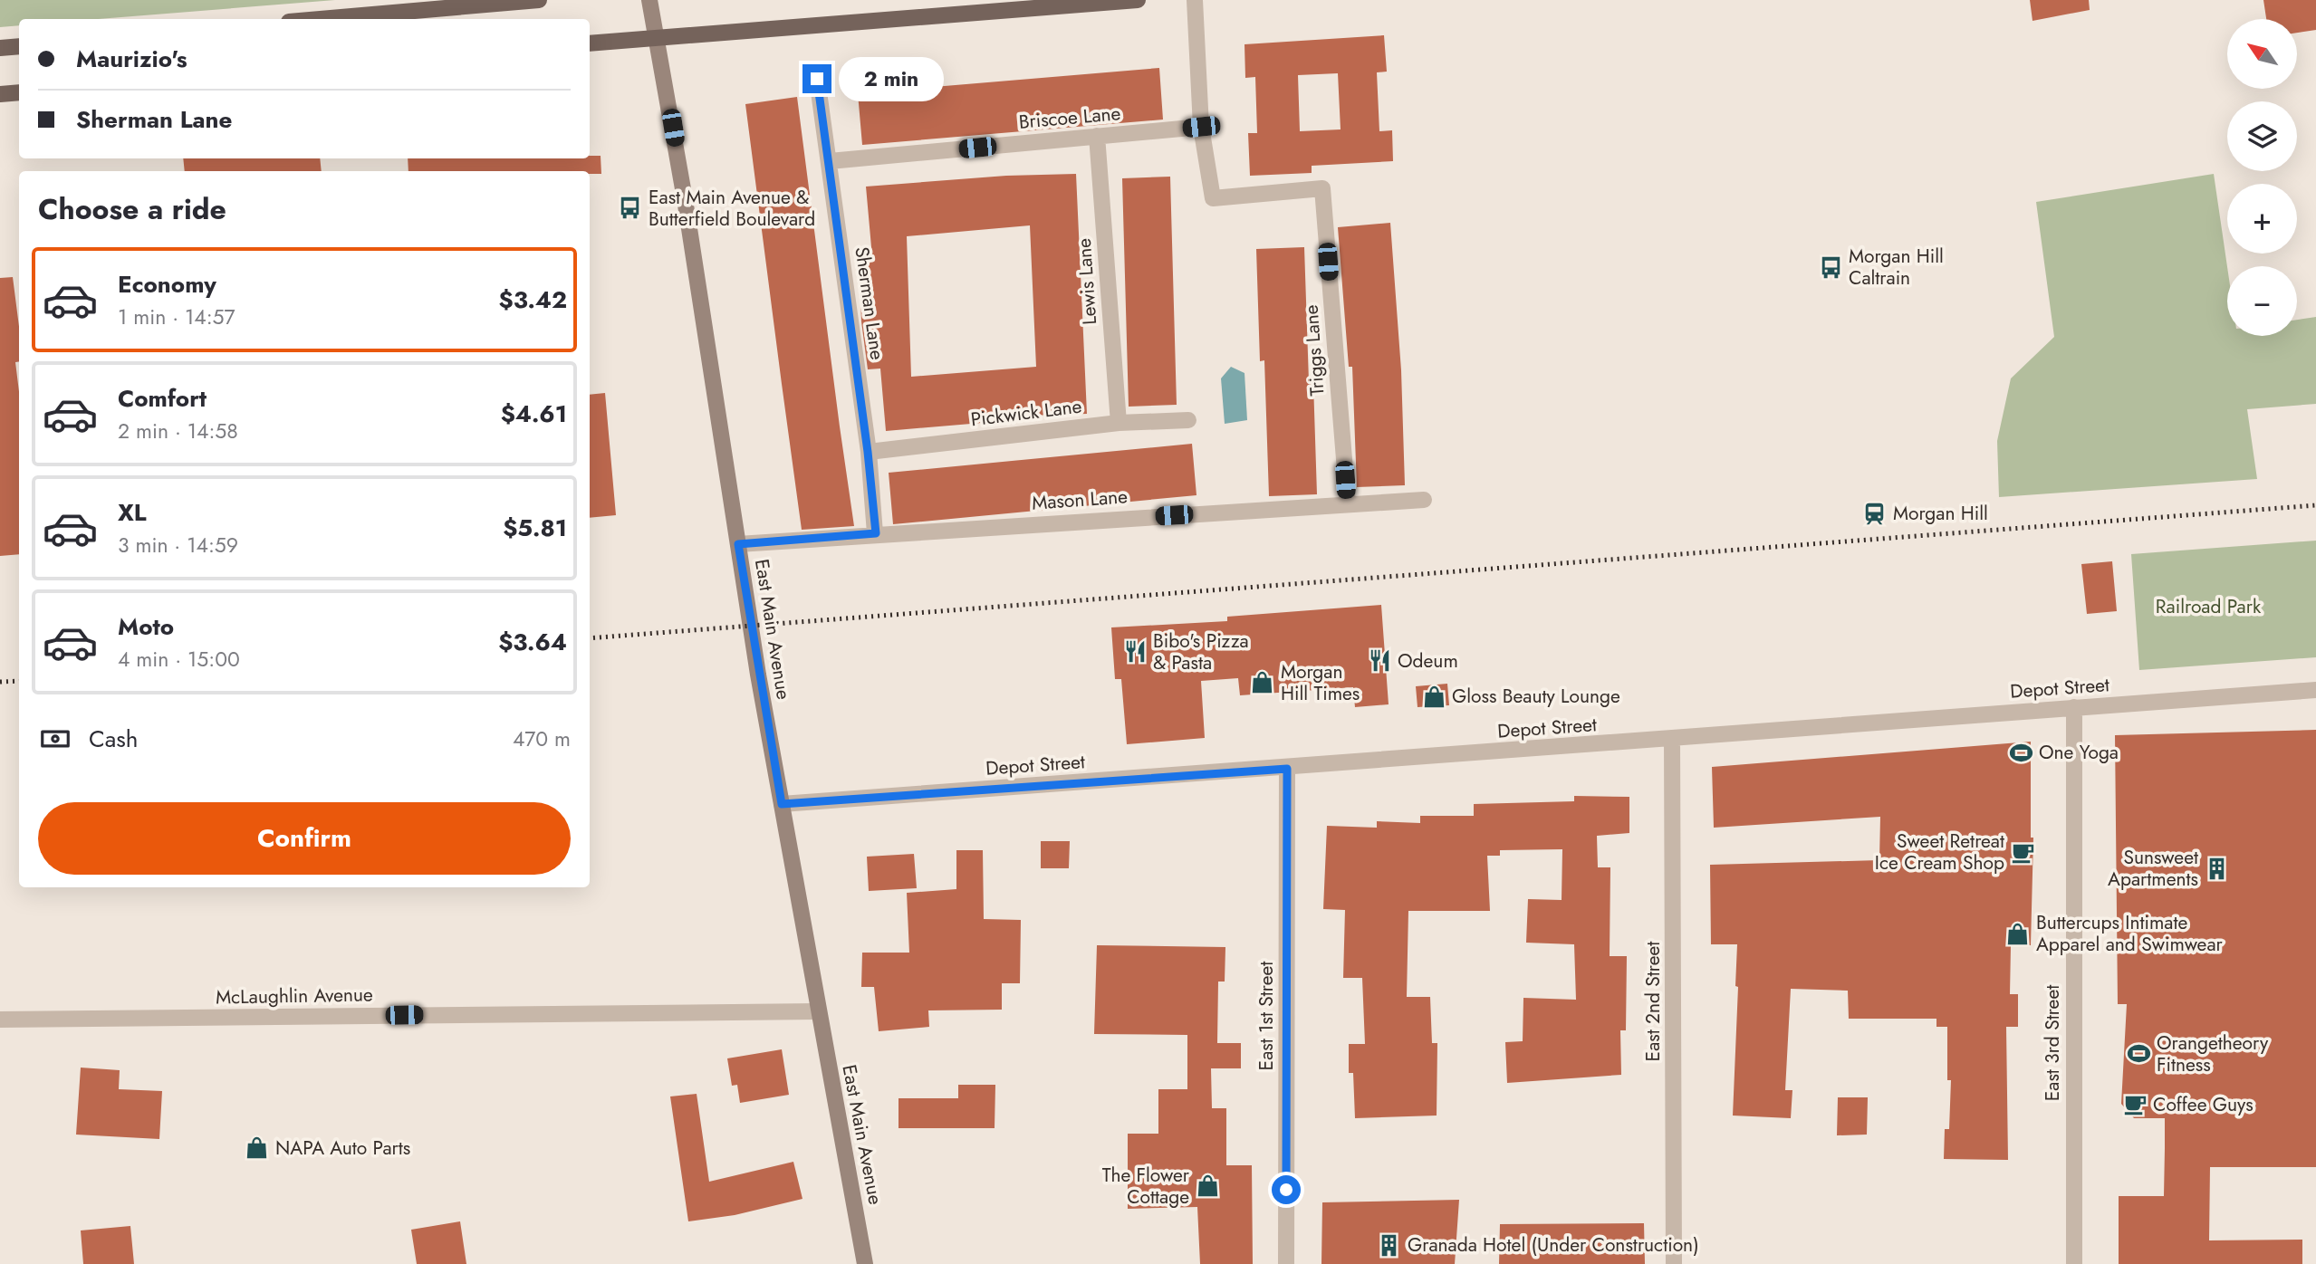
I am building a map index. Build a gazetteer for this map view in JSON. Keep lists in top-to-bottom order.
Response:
{
  "streets": {
    "main road": ["East Main Avenue"],
    "street": [
      "Briscoe Lane",
      "Lewis Lane",
      "Sherman Lane",
      "Triggs Lane",
      "Pickwick Lane",
      "Mason Lane",
      "Depot Street",
      "McLaughlin Avenue",
      "East 2nd Street",
      "East 1st Street",
      "East 3rd Street"
    ]
  },
  "crossings": [
    ["Briscoe Lane", "Lewis Lane"],
    ["Briscoe Lane", "Sherman Lane"],
    ["Briscoe Lane", "Triggs Lane"],
    ["Lewis Lane", "Pickwick Lane"],
    ["Sherman Lane", "Pickwick Lane"],
    ["Sherman Lane", "Mason Lane"],
    ["Triggs Lane", "Mason Lane"],
    ["Mason Lane", "East Main Avenue"],
    ["East Main Avenue", "Depot Street"],
    ["East Main Avenue", "McLaughlin Avenue"],
    ["Depot Street", "East 2nd Street"],
    ["Depot Street", "East 1st Street"],
    ["Depot Street", "East 3rd Street"]
  ],
  "parks": ["Railroad Park"],
  "places": {
    "bus stop": ["East Main Avenue & Butterfield Boulevard", "Morgan Hill Caltrain"],
    "station": ["Morgan Hill"],
    "restaurant": ["Bibo's Pizza & Pasta", "Odeum"],
    "shop": [
      "Morgan Hill Times",
      "Gloss Beauty Lounge",
      "Buttercups Intimate Apparel and Swimwear",
      "NAPA Auto Parts",
      "The Flower Cottage"
    ],
    "sports": ["One Yoga", "Orangetheory Fitness"],
    "cafe": ["Sweet Retreat Ice Cream Shop", "Coffee Guys"],
    "building": ["Sunsweet Apartments", "Granada Hotel (Under Construction)"]
  },
  "north": "top left",
  "page": {
    "map_buttons": ["+", "−"],
    "banner": ["Maurizio's", "Sherman Lane"],
    "bubble": "2 min",
    "heading": "Choose a ride",
    "list": [
      {
        "name": "Economy",
        "note": "1 min · 14:57",
        "value": "$3.42"
      },
      {
        "name": "Comfort",
        "note": "2 min · 14:58",
        "value": "$4.61"
      },
      {
        "name": "XL",
        "note": "3 min · 14:59",
        "value": "$5.81"
      },
      {
        "name": "Moto",
        "note": "4 min · 15:00",
        "value": "$3.64"
      }
    ],
    "pay": ["Cash", "470 m"],
    "buttons": "Confirm"
  }
}
